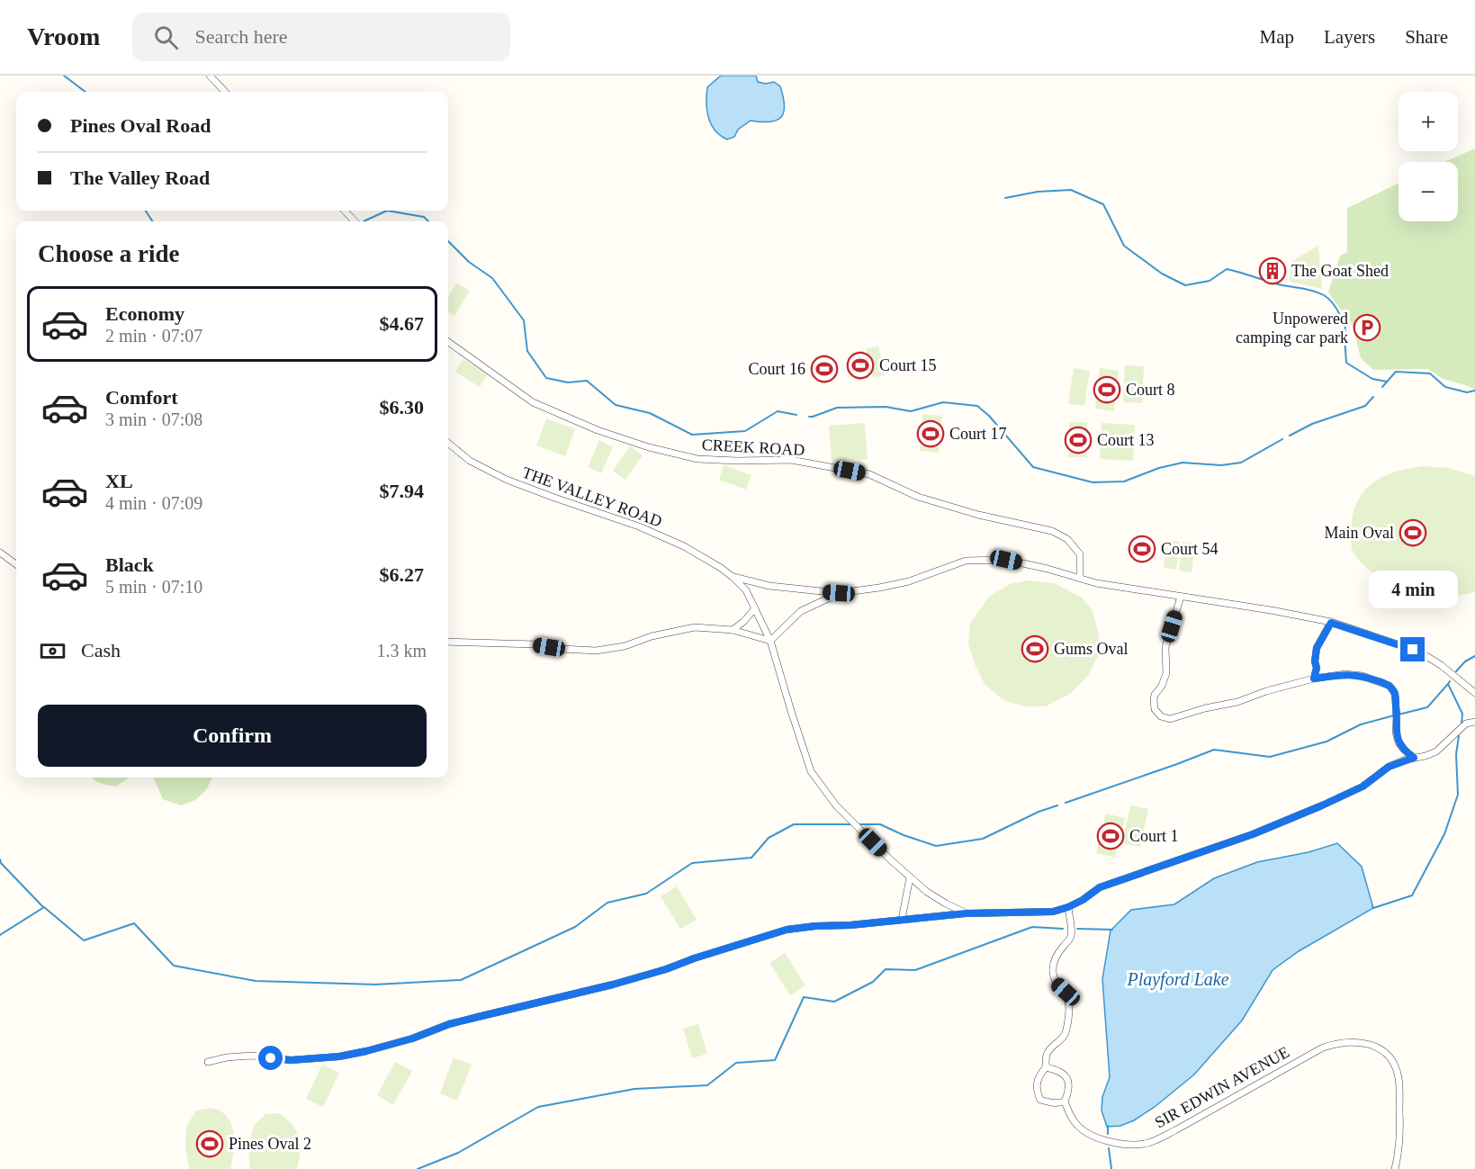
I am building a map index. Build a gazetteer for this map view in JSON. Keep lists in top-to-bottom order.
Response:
{
  "streets": {
    "street": ["CREEK ROAD", "THE VALLEY ROAD", "SIR EDWIN AVENUE"]
  },
  "crossings": [
    ["CREEK ROAD", "THE VALLEY ROAD"]
  ],
  "water": ["Playford Lake"],
  "places": {
    "building": ["The Goat Shed"],
    "parking": ["Unpowered camping car park"],
    "sports": [
      "Court 15",
      "Court 16",
      "Court 8",
      "Court 17",
      "Court 13",
      "Main Oval",
      "Court 54",
      "Gums Oval",
      "Court 1",
      "Pines Oval 2"
    ]
  },
  "page": {
    "header": "Vroom",
    "search": "Search here",
    "nav": ["Map", "Layers", "Share"],
    "map_buttons": ["+", "−"],
    "banner": ["Pines Oval Road", "The Valley Road"],
    "heading": "Choose a ride",
    "list": [
      {
        "name": "Economy",
        "note": "2 min · 07:07",
        "value": "$4.67"
      },
      {
        "name": "Comfort",
        "note": "3 min · 07:08",
        "value": "$6.30"
      },
      {
        "name": "XL",
        "note": "4 min · 07:09",
        "value": "$7.94"
      },
      {
        "name": "Black",
        "note": "5 min · 07:10",
        "value": "$6.27"
      }
    ],
    "bubble": "4 min",
    "pay": ["Cash", "1.3 km"],
    "buttons": "Confirm"
  }
}
